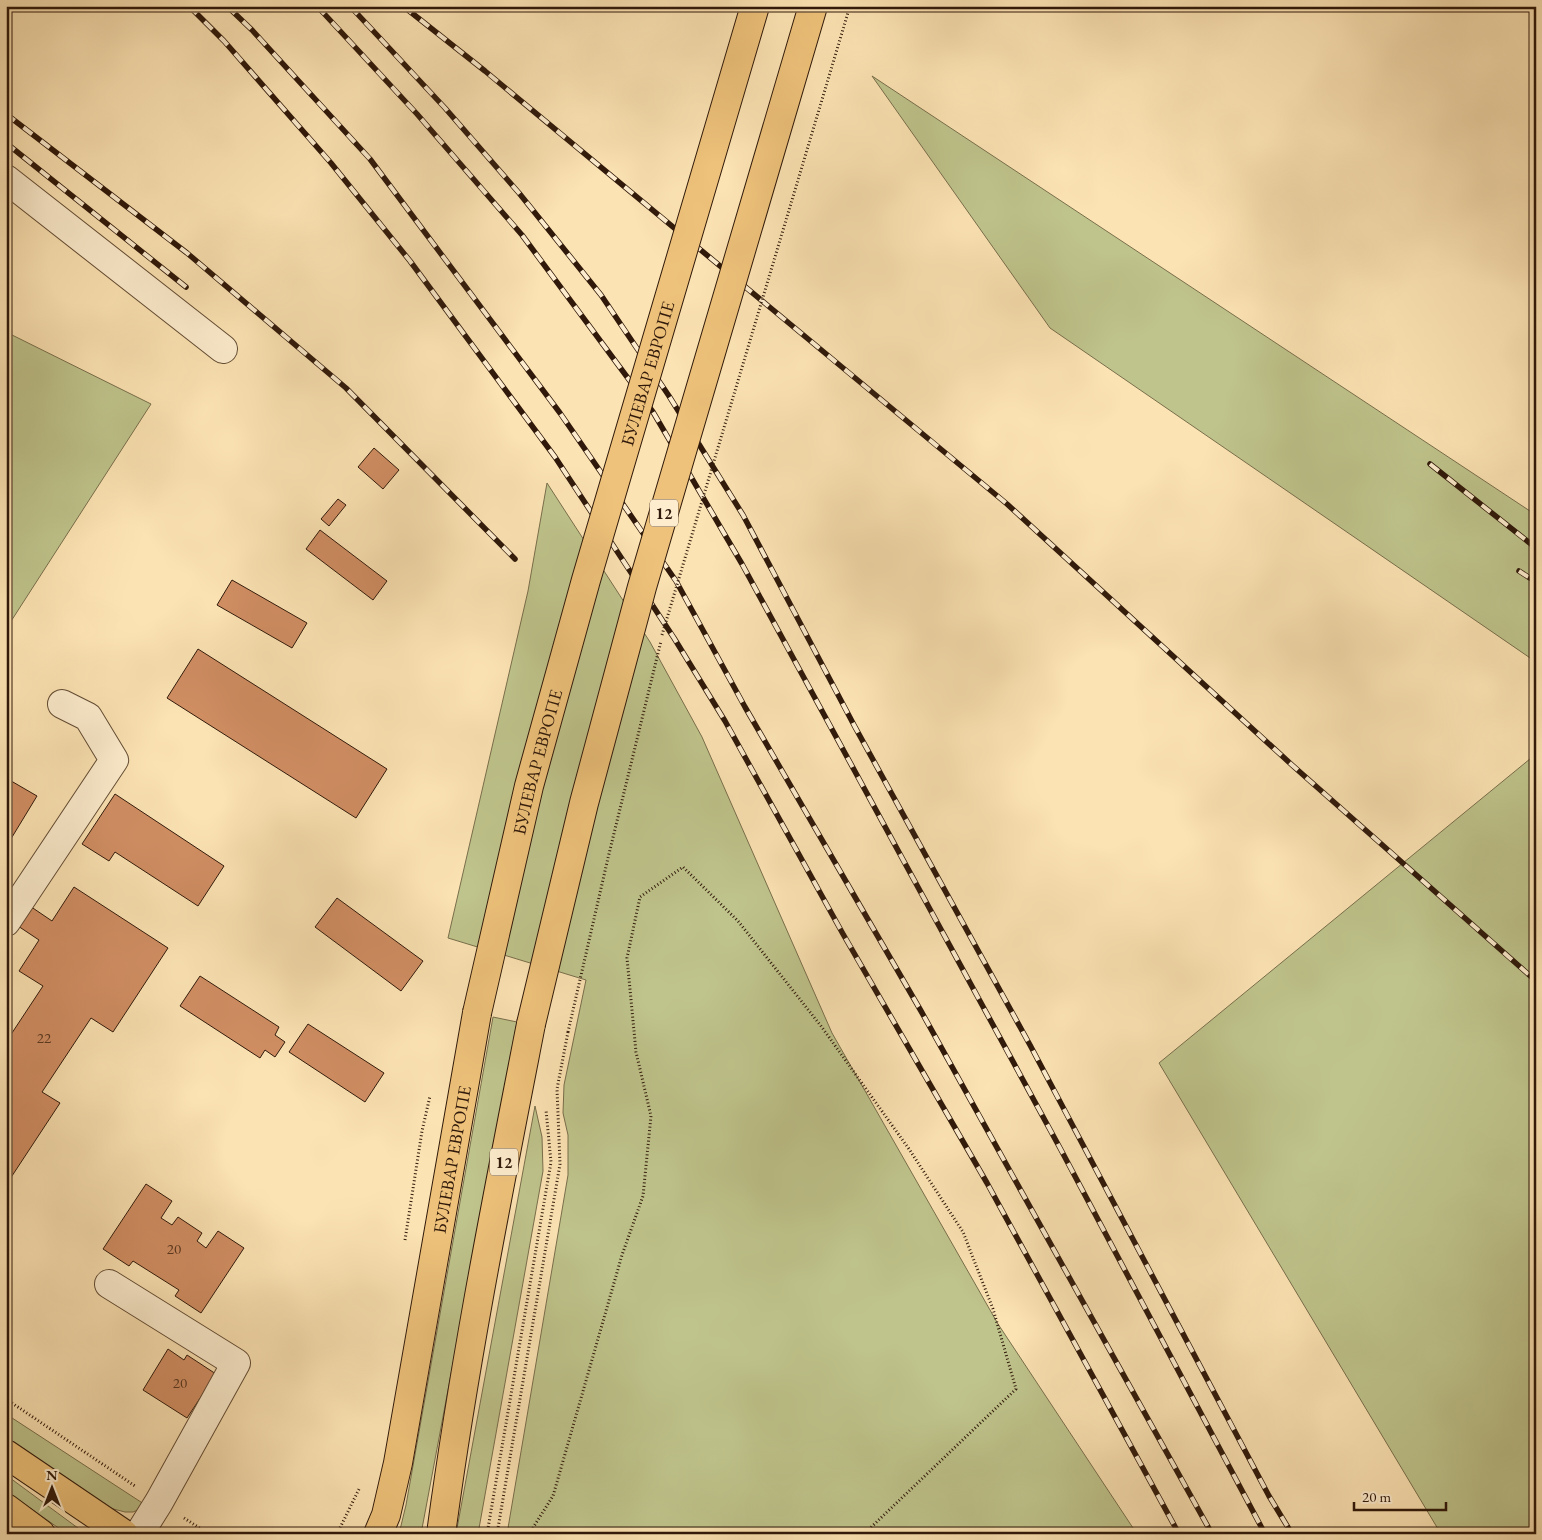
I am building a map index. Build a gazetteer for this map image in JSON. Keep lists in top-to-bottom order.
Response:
{
  "streets": {
    "main road": ["БУЛЕВАР ЕВРОПЕ", "12"]
  },
  "house_numbers": ["22", "20", "20"],
  "scale_bar": "20 m",
  "north": "top"
}
